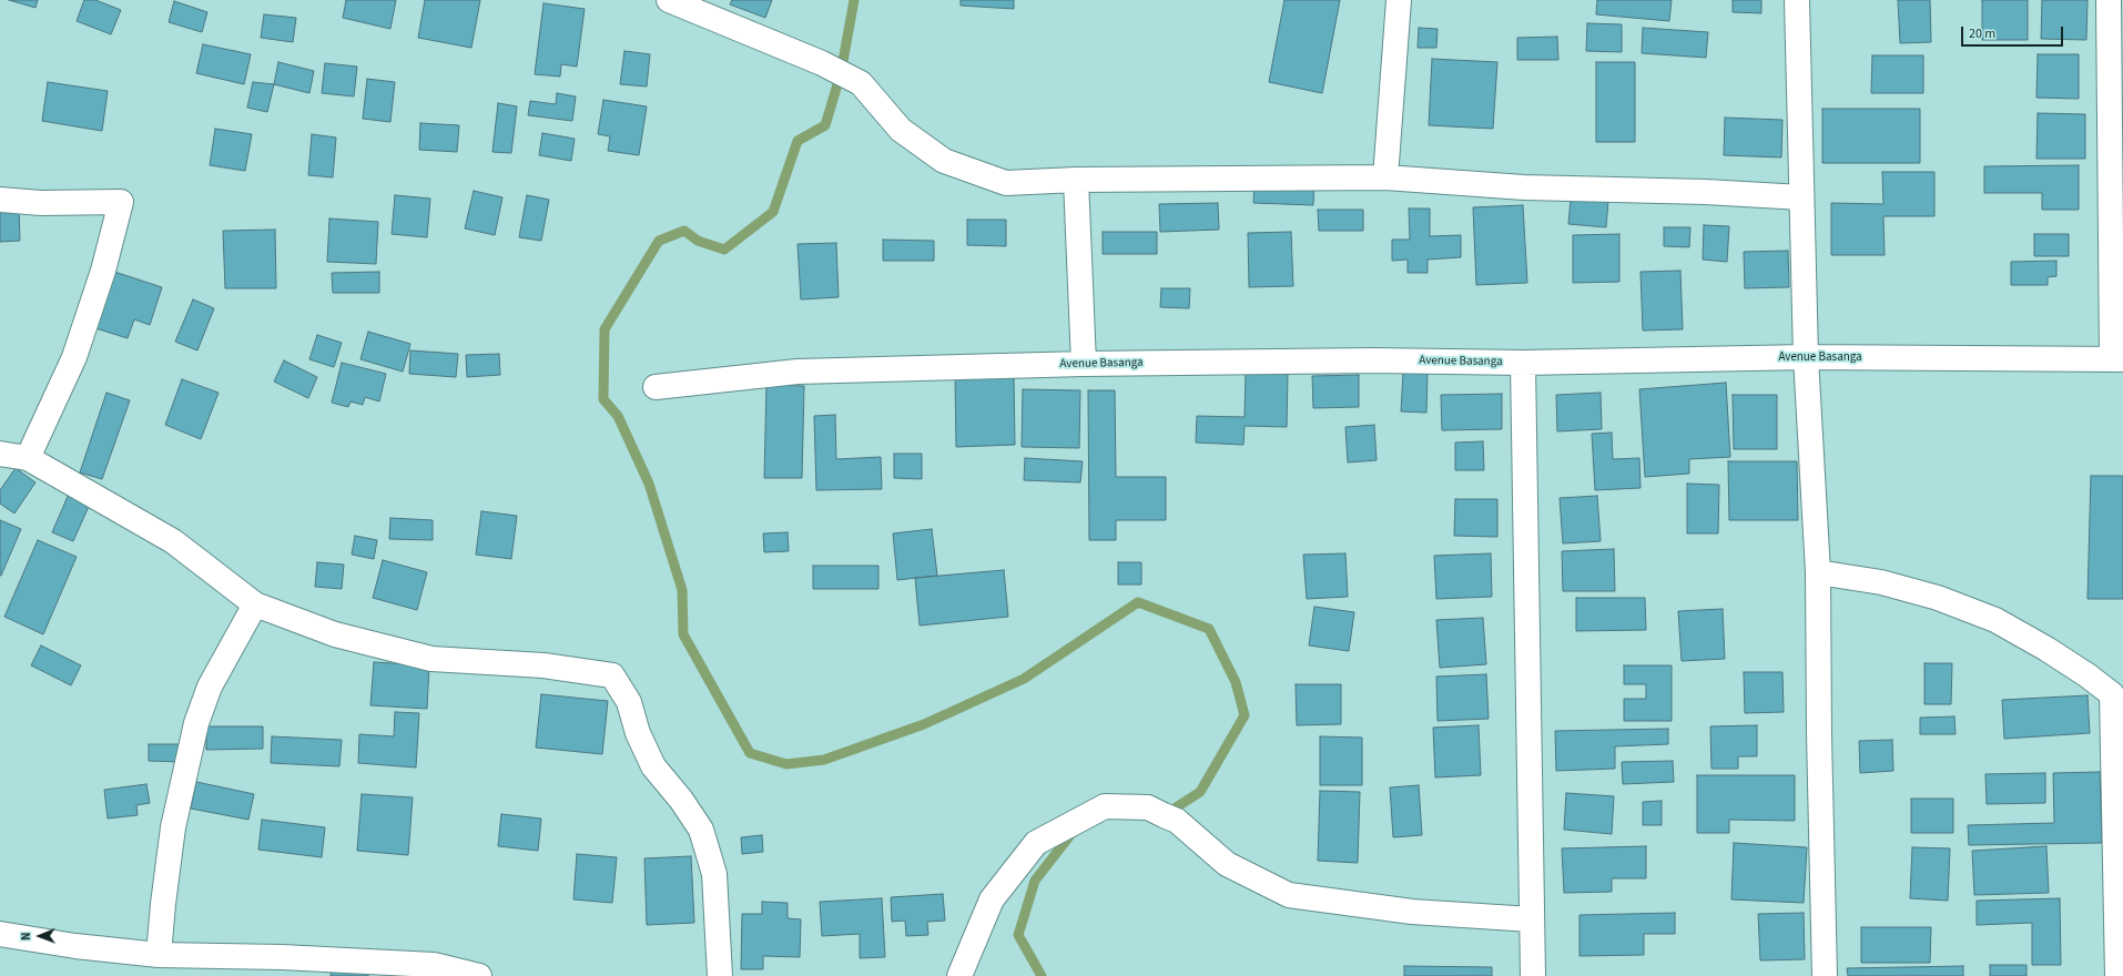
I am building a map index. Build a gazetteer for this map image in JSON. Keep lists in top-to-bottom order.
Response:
{
  "streets": {
    "street": ["Avenue Basanga"]
  },
  "scale_bar": "20 m",
  "north": "left"
}
